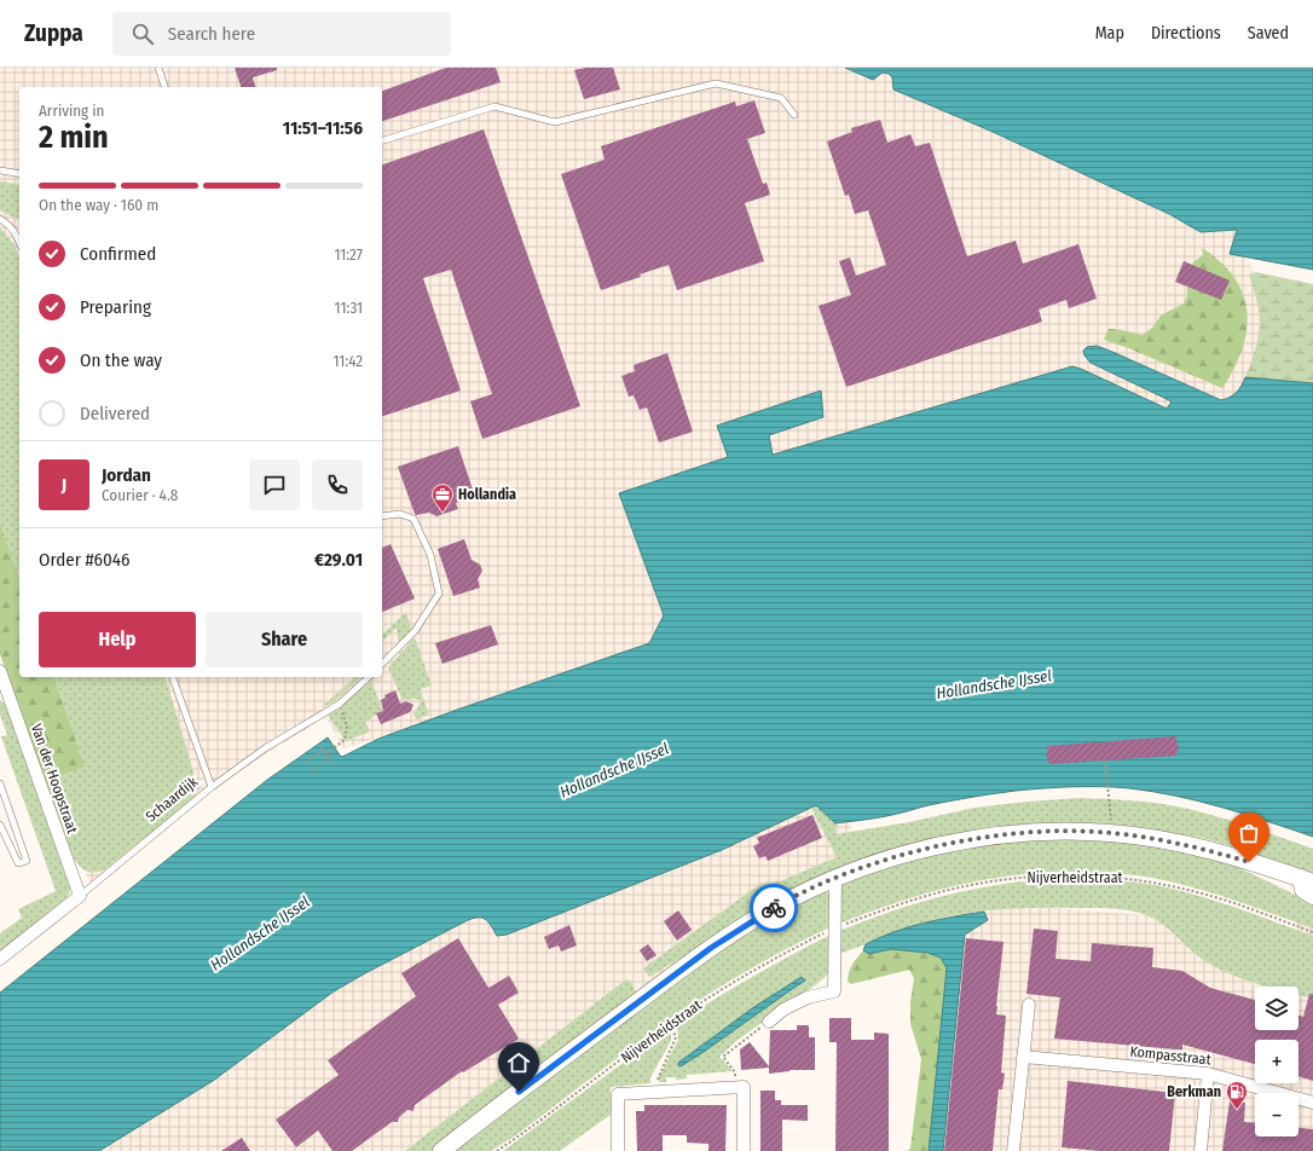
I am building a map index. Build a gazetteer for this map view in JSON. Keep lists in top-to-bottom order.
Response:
{
  "streets": {
    "street": ["Van der Hoopstraat", "Schaardijk", "Kompasstraat"],
    "path": ["Nijverheidstraat"]
  },
  "crossings": [
    ["Van der Hoopstraat", "Schaardijk"]
  ],
  "water": ["Hollandsche IJssel"],
  "places": {
    "office": ["Hollandia"],
    "fuel station": ["Berkman"]
  },
  "page": {
    "header": "Zuppa",
    "search": "Search here",
    "nav": ["Map", "Directions", "Saved"],
    "heading": ["2 min", "Arriving in", "11:51–11:56"],
    "panel": [
      "Jordan",
      "Courier · 4.8",
      "Order #6046",
      "€29.01"
    ],
    "bar": "On the way · 160 m",
    "list": [
      ["Confirmed", "11:27"],
      ["Preparing", "11:31"],
      ["On the way", "11:42"],
      "Delivered"
    ],
    "round": "J",
    "buttons": ["Help", "Share"],
    "map_buttons": ["+", "−"]
  }
}
